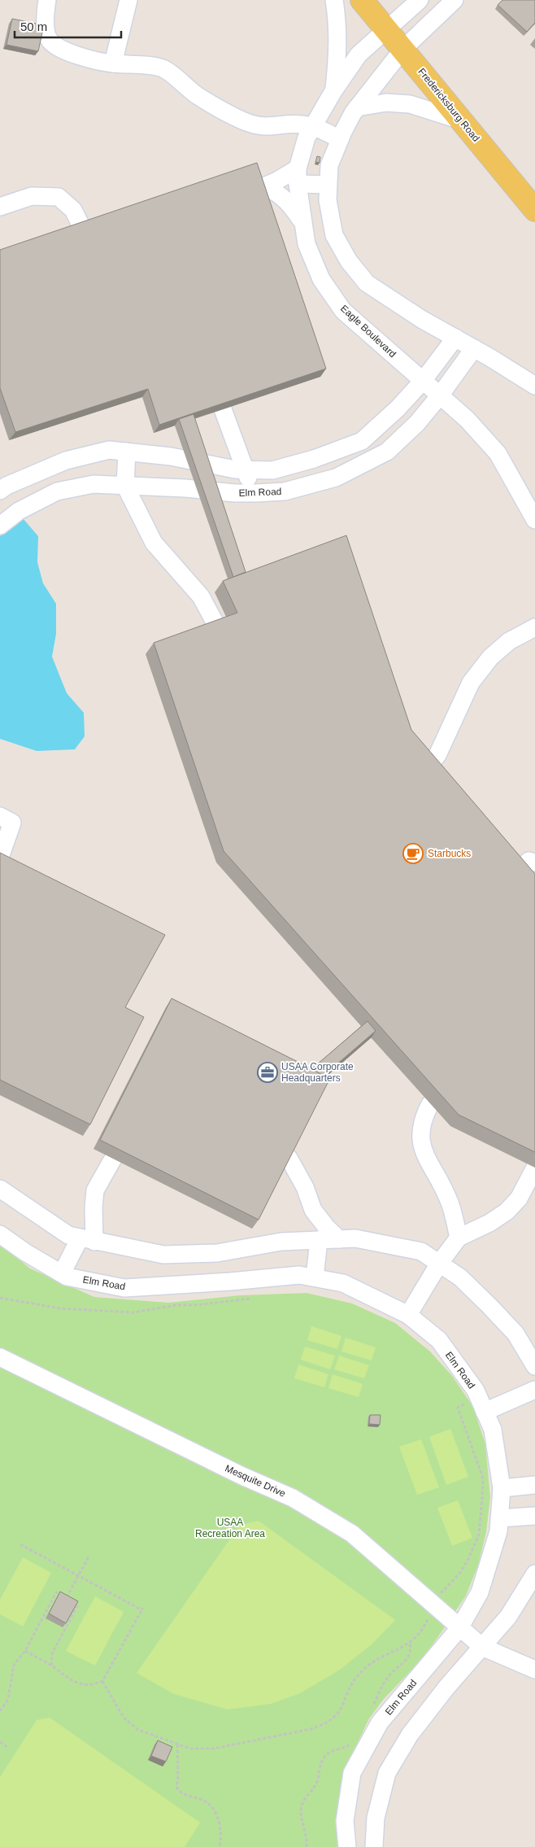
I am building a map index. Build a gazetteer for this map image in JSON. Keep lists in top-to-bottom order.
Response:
{
  "streets": {
    "main road": ["Fredericksburg Road"],
    "street": ["Eagle Boulevard", "Elm Road", "Mesquite Drive"]
  },
  "crossings": [
    ["Fredericksburg Road", "Eagle Boulevard"],
    ["Eagle Boulevard", "Elm Road"],
    ["Elm Road", "Mesquite Drive"]
  ],
  "parks": ["USAA Recreation Area"],
  "places": {
    "cafe": ["Starbucks"],
    "office": ["USAA Corporate Headquarters"]
  },
  "scale_bar": "50 m"
}
